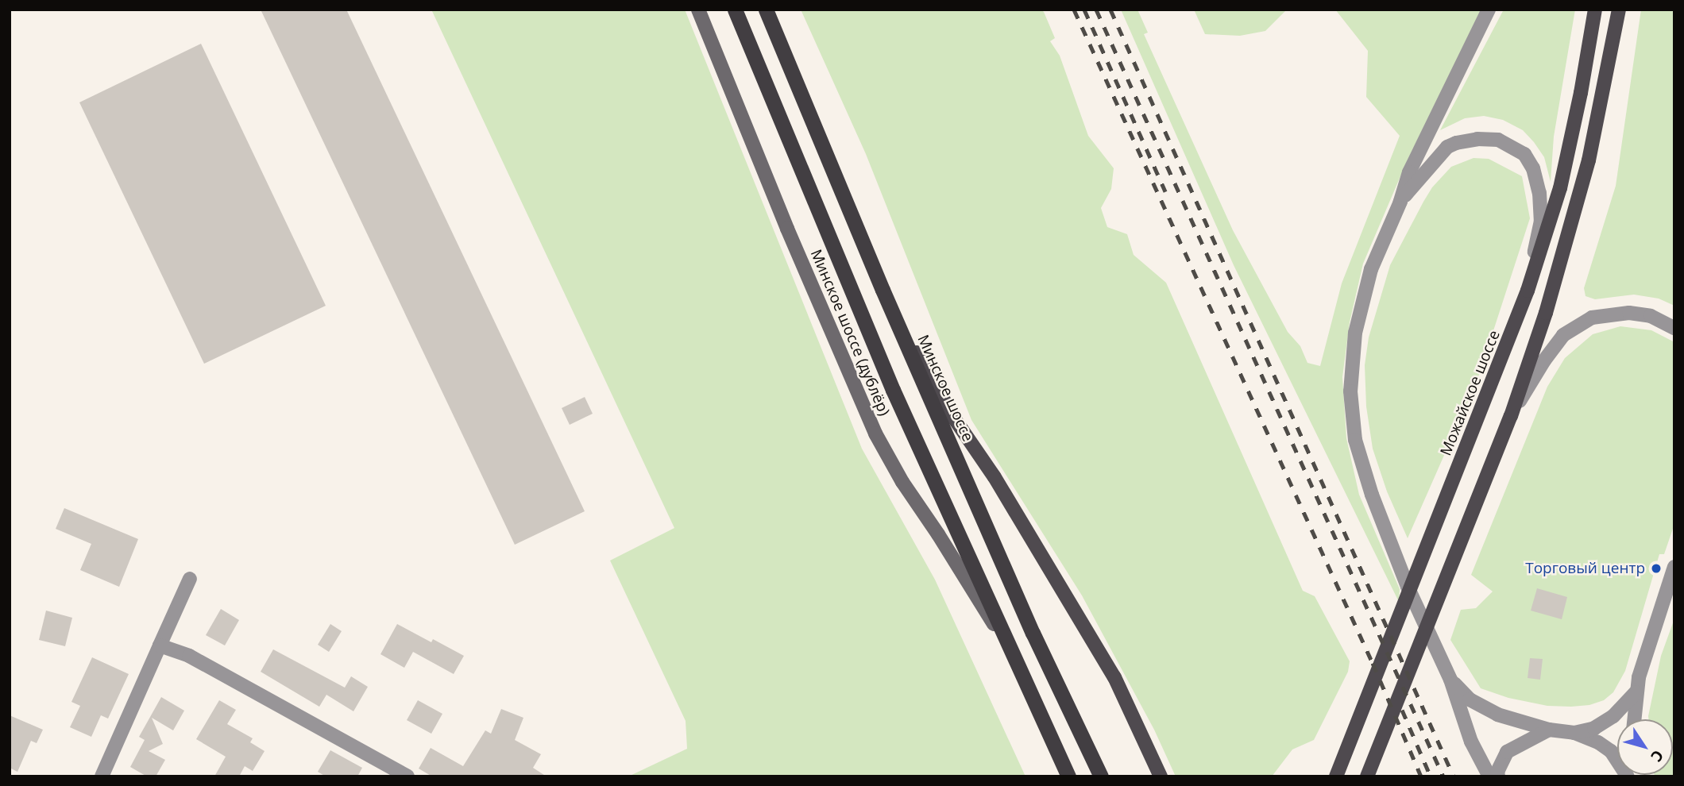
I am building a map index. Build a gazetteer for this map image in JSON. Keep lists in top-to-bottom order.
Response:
{
  "streets": {
    "highway": ["Минское шоссе"],
    "main road": ["Минское шоссе (дублёр)", "Можайское шоссе"]
  },
  "places": ["Торговый центр"],
  "north": "bottom right"
}
